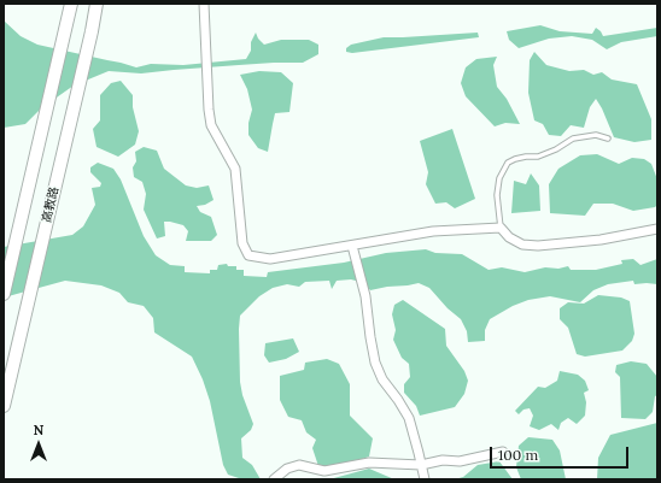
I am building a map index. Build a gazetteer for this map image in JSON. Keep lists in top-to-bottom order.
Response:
{
  "streets": {
    "main road": ["高教路"]
  },
  "scale_bar": "100 m",
  "north": "top"
}
